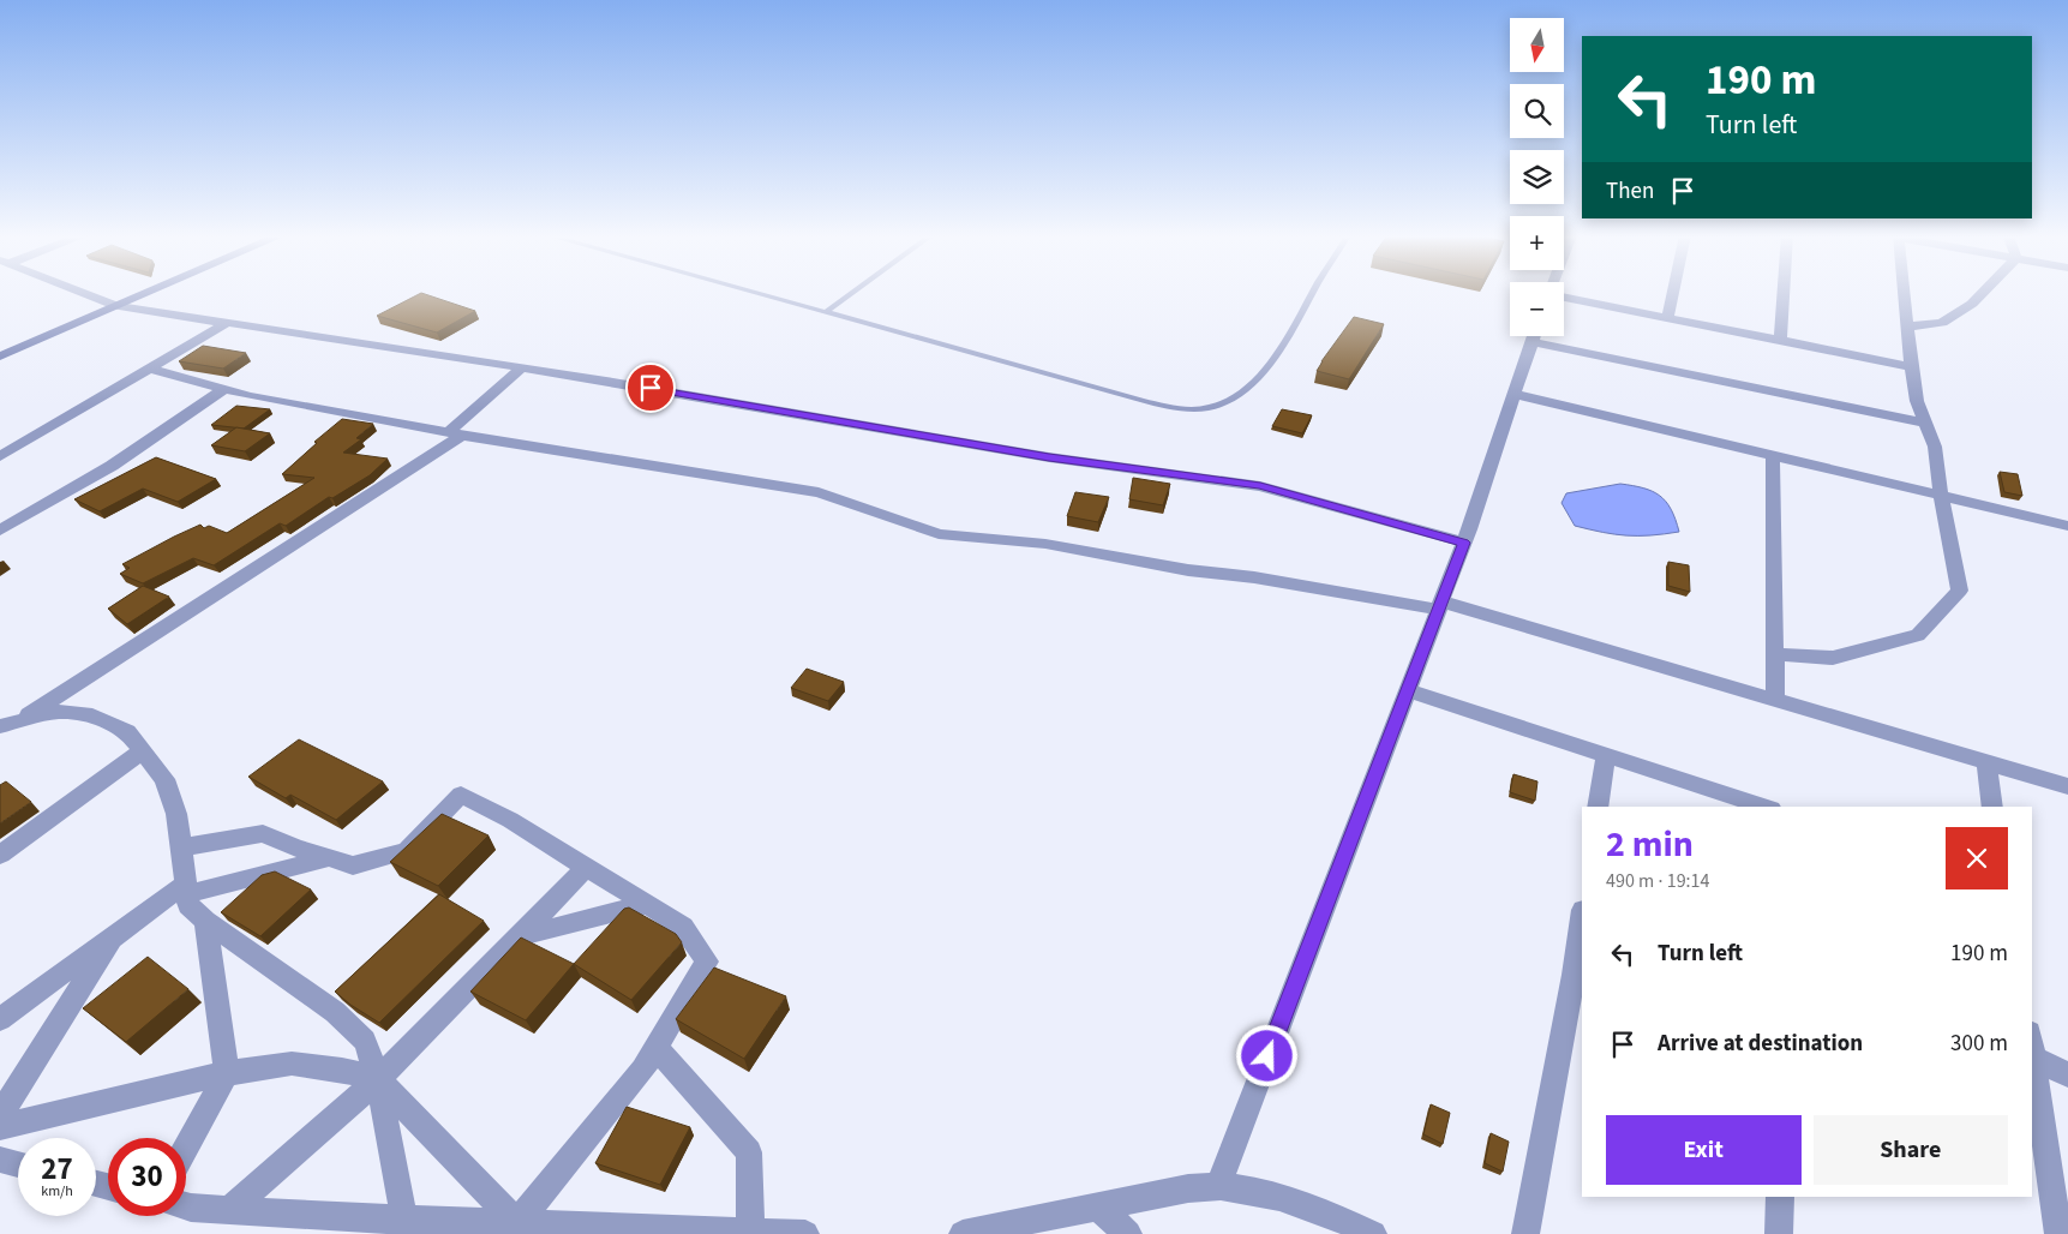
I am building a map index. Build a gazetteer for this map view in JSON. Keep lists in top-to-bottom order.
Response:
{
  "north": "bottom",
  "page": {
    "map_buttons": ["+", "−"],
    "turn": ["190 m", "Turn left"],
    "then": "Then",
    "heading": ["2 min", "490 m · 19:14"],
    "list": [
      {
        "name": "Turn left",
        "value": "190 m"
      },
      {
        "name": "Arrive at destination",
        "value": "300 m"
      }
    ],
    "buttons": ["Exit", "Share"],
    "speed": "27 km/h",
    "limit": "30"
  }
}
